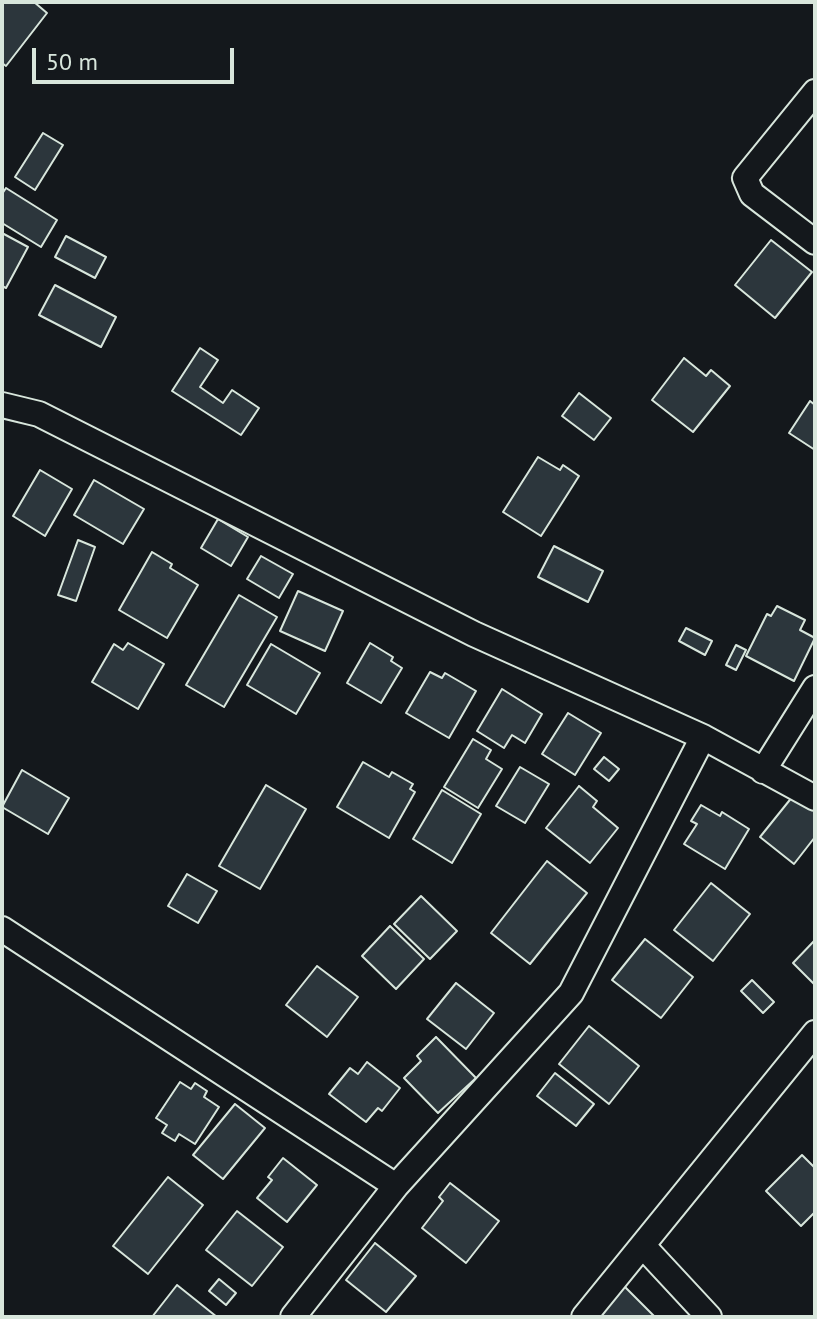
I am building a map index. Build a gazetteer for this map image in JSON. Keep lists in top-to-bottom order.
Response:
{
  "scale_bar": "50 m"
}
